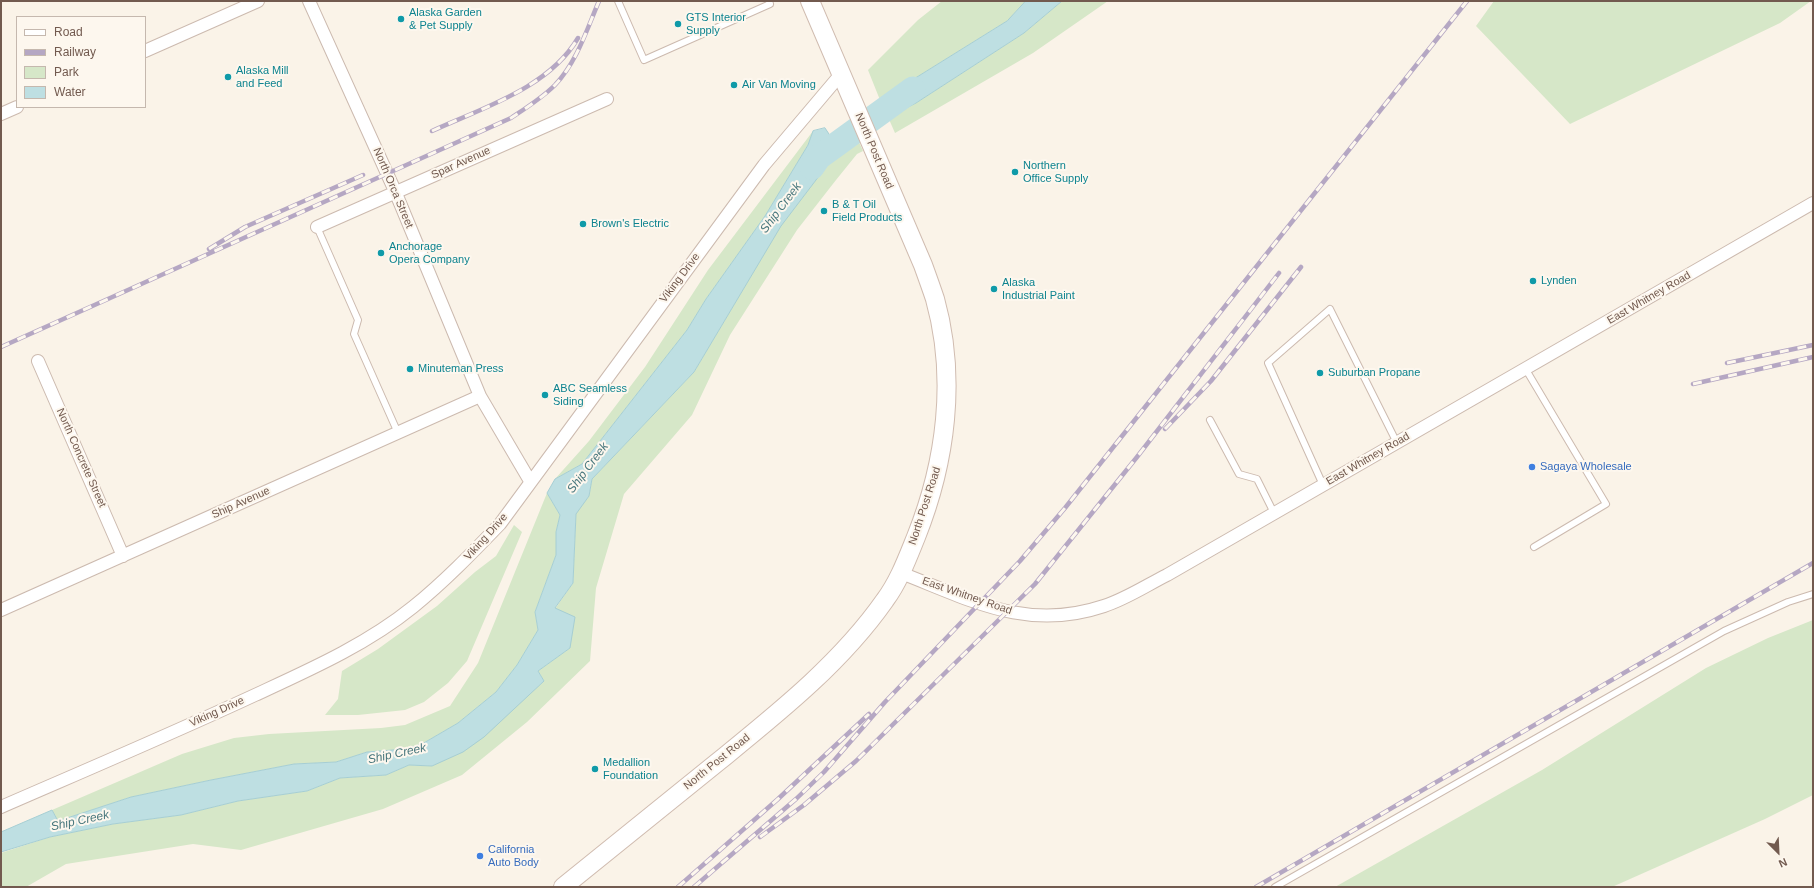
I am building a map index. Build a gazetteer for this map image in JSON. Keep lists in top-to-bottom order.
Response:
{
  "streets": {
    "street": [
      "North Post Road",
      "Spar Avenue",
      "North Orca Street",
      "Viking Drive",
      "East Whitney Road",
      "North Concrete Street",
      "Ship Avenue"
    ]
  },
  "crossings": [
    ["North Post Road", "Viking Drive"],
    ["North Post Road", "East Whitney Road"],
    ["Spar Avenue", "North Orca Street"],
    ["North Orca Street", "Viking Drive"],
    ["North Orca Street", "Ship Avenue"],
    ["North Concrete Street", "Ship Avenue"]
  ],
  "water": ["Ship Creek"],
  "places": [
    "Alaska Garden & Pet Supply",
    "GTS Interior Supply",
    "Alaska Mill and Feed",
    "Air Van Moving",
    "Northern Office Supply",
    "B & T Oil Field Products",
    "Brown's Electric",
    "Anchorage Opera Company",
    "Lynden",
    "Alaska Industrial Paint",
    "Minuteman Press",
    "Suburban Propane",
    "ABC Seamless Siding",
    "Sagaya Wholesale",
    "Medallion Foundation",
    "California Auto Body"
  ],
  "legend": [
    "Road",
    "Railway",
    "Park",
    "Water"
  ],
  "north": "bottom right"
}
